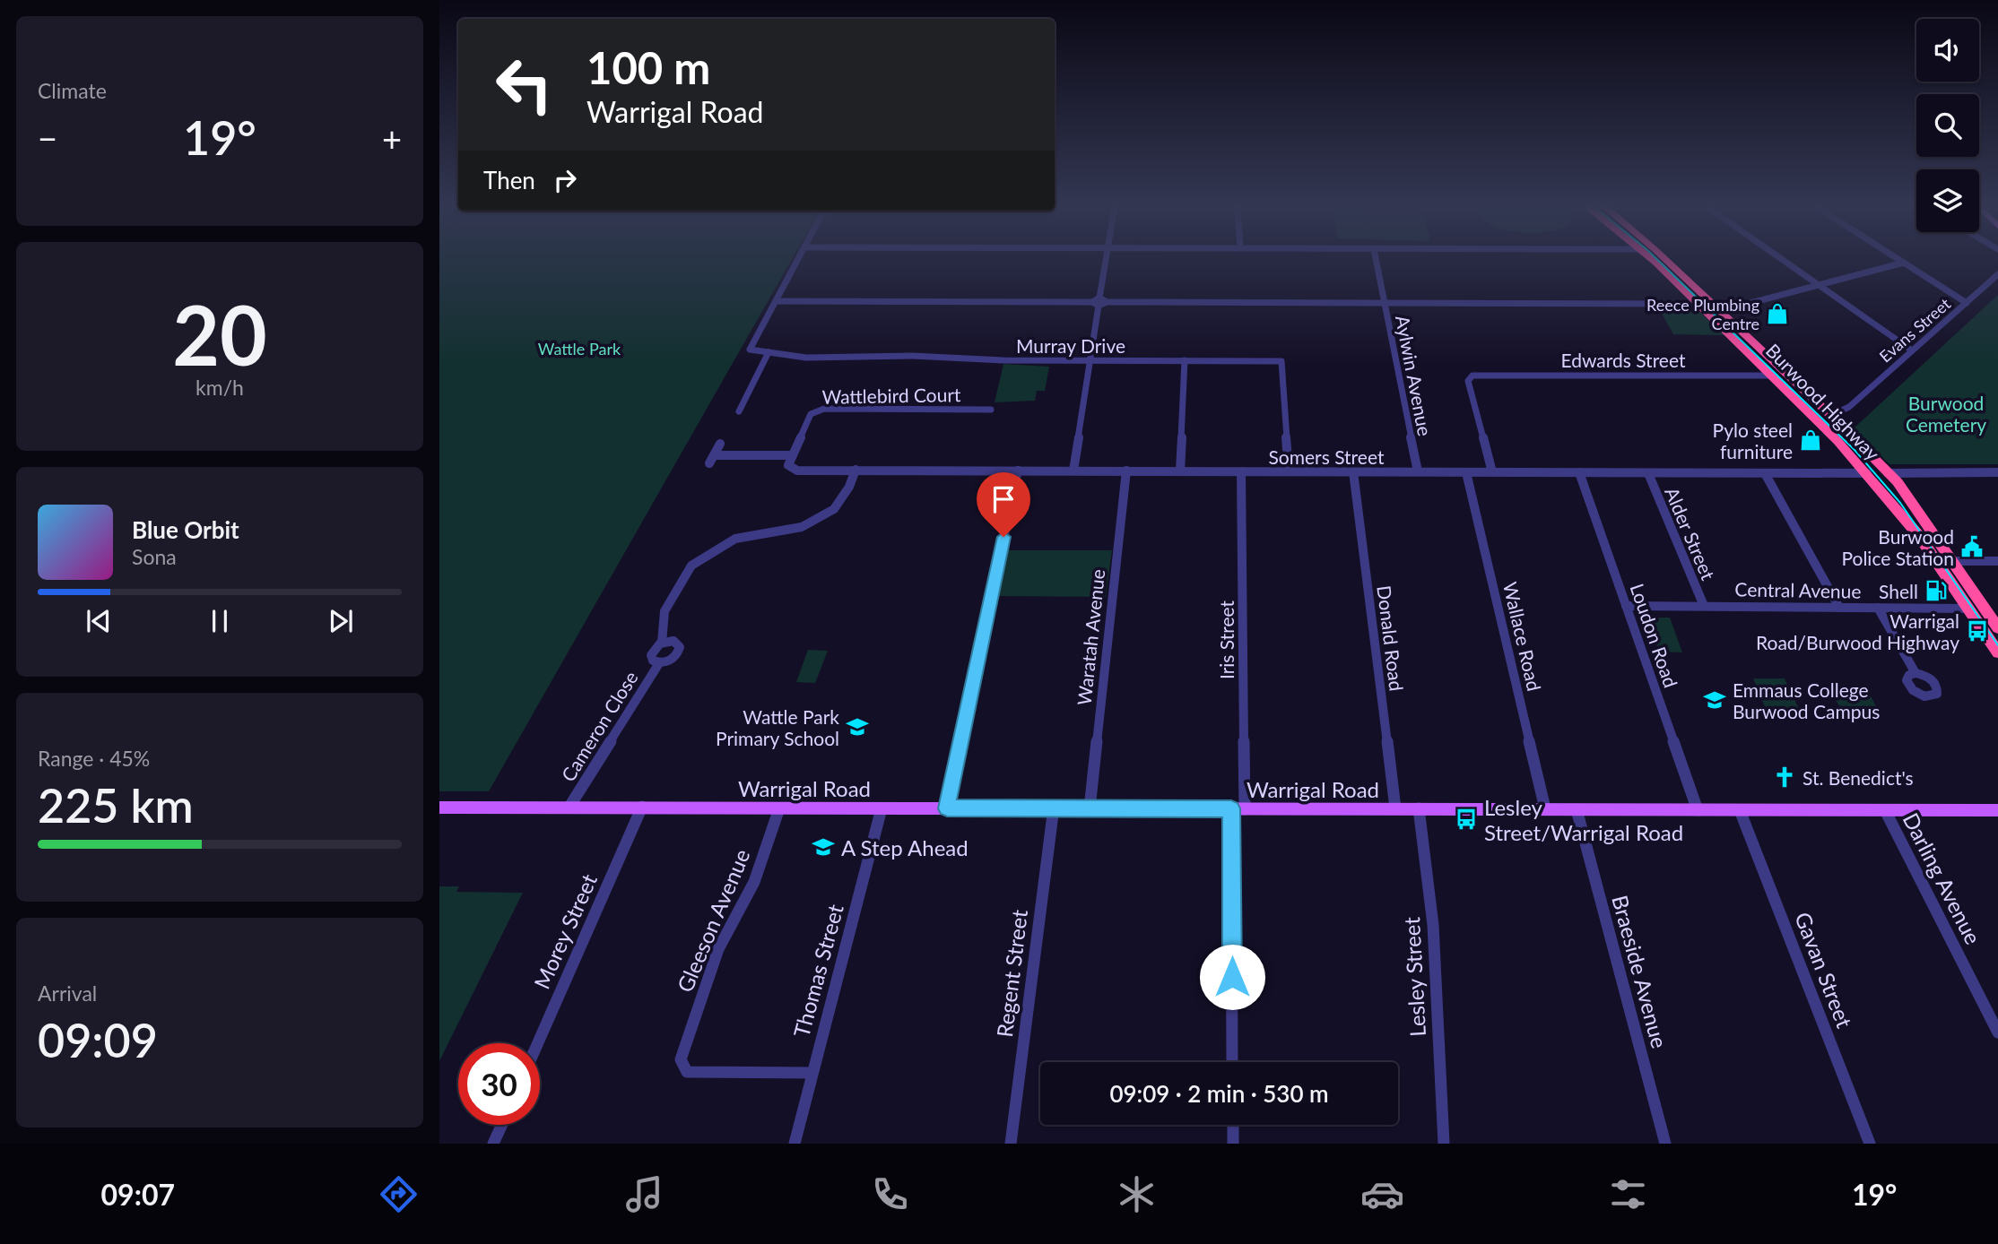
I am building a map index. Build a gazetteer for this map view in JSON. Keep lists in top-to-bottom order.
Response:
{
  "streets": {
    "highway": ["Burwood Highway"],
    "main road": ["Warrigal Road"],
    "street": [
      "Evans Street",
      "Murray Drive",
      "Edwards Street",
      "Aylwin Avenue",
      "Wattlebird Court",
      "Somers Street",
      "Alder Street",
      "Central Avenue",
      "Loudon Road",
      "Wallace Road",
      "Waratah Avenue",
      "Donald Road",
      "Iris Street",
      "Cameron Close",
      "Darling Avenue",
      "Gleeson Avenue",
      "Morey Street",
      "Gavan Street",
      "Thomas Street",
      "Braeside Avenue",
      "Regent Street",
      "Lesley Street"
    ]
  },
  "crossings": [
    ["Evans Street", "Burwood Highway"],
    ["Murray Drive", "Somers Street"],
    ["Edwards Street", "Burwood Highway"],
    ["Edwards Street", "Somers Street"],
    ["Aylwin Avenue", "Somers Street"],
    ["Wattlebird Court", "Somers Street"],
    ["Burwood Highway", "Somers Street"],
    ["Burwood Highway", "Central Avenue"],
    ["Somers Street", "Alder Street"],
    ["Somers Street", "Loudon Road"],
    ["Somers Street", "Wallace Road"],
    ["Somers Street", "Waratah Avenue"],
    ["Somers Street", "Donald Road"],
    ["Somers Street", "Iris Street"],
    ["Alder Street", "Central Avenue"],
    ["Central Avenue", "Loudon Road"],
    ["Loudon Road", "Warrigal Road"],
    ["Wallace Road", "Warrigal Road"],
    ["Waratah Avenue", "Warrigal Road"],
    ["Donald Road", "Warrigal Road"],
    ["Iris Street", "Warrigal Road"],
    ["Cameron Close", "Warrigal Road"],
    ["Warrigal Road", "Darling Avenue"],
    ["Warrigal Road", "Gleeson Avenue"],
    ["Warrigal Road", "Morey Street"],
    ["Warrigal Road", "Gavan Street"],
    ["Warrigal Road", "Thomas Street"],
    ["Warrigal Road", "Braeside Avenue"],
    ["Warrigal Road", "Regent Street"],
    ["Warrigal Road", "Lesley Street"],
    ["Gleeson Avenue", "Thomas Street"]
  ],
  "parks": ["Wattle Park", "Burwood Cemetery"],
  "places": {
    "shop": ["Reece Plumbing Centre", "Pylo steel furniture"],
    "public building": ["Burwood Police Station"],
    "fuel station": ["Shell"],
    "bus stop": ["Warrigal Road/Burwood Highway", "Lesley Street/Warrigal Road"],
    "school or university": ["Emmaus College Burwood Campus", "Wattle Park Primary School", "A Step Ahead"],
    "church": ["St. Benedict's"]
  },
  "page": {
    "tile": [
      "Climate",
      ["20", "km/h"],
      ["Range · 45%", "225 km"],
      ["Arrival", "09:09"]
    ],
    "turn": ["100 m", "Warrigal Road"],
    "heat": ["−", "19°", "+"],
    "then": "Then",
    "song": ["Blue Orbit", "Sona"],
    "limit": "30",
    "trip": "09:09 · 2 min · 530 m",
    "tabs": ["09:07", "19°"]
  }
}
